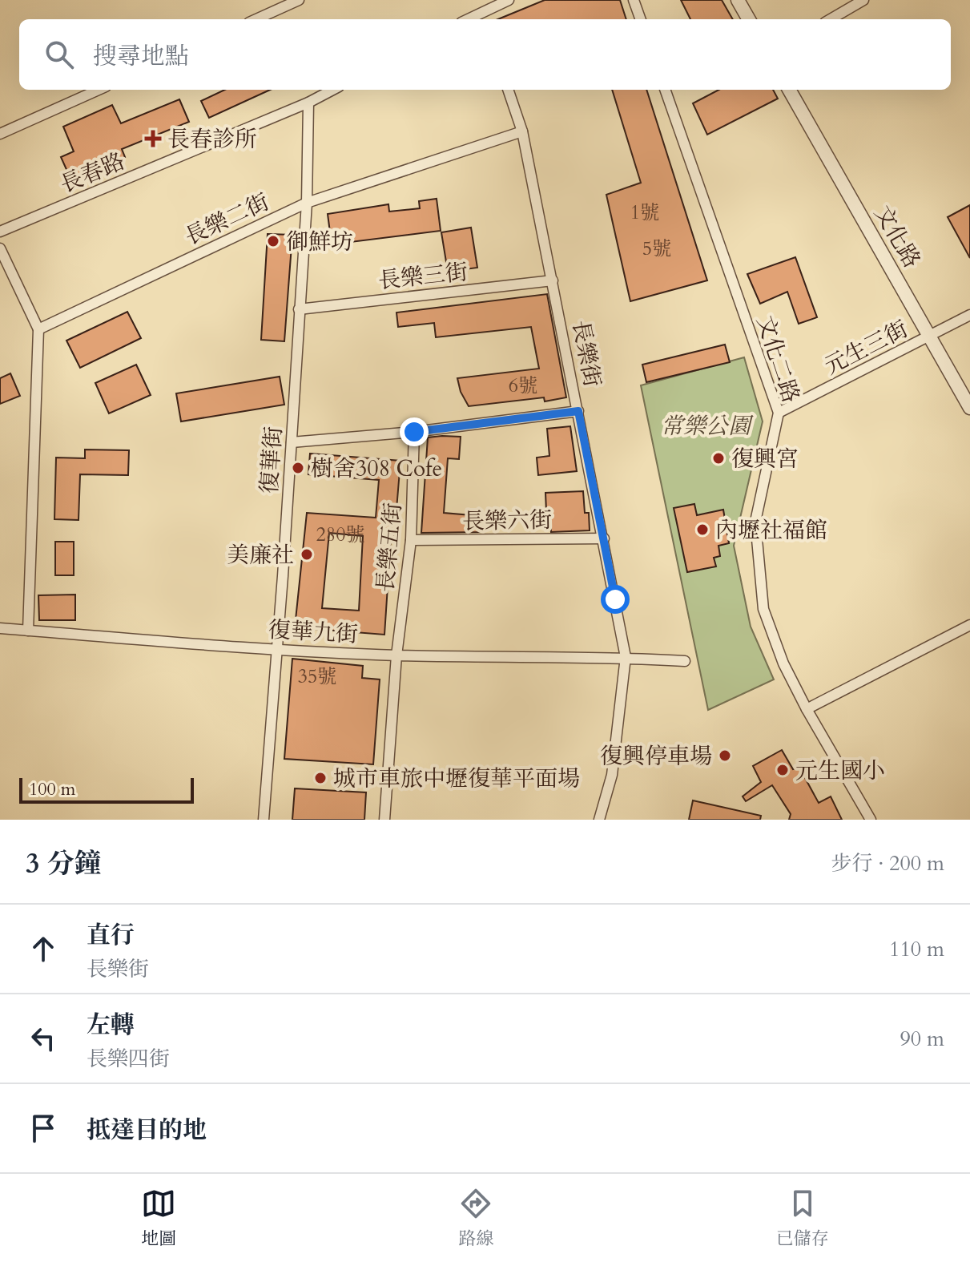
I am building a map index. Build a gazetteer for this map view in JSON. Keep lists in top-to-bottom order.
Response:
{
  "streets": {
    "street": [
      "長春路",
      "長樂二街",
      "文化路",
      "長樂三街",
      "元生三街",
      "長樂街",
      "文化二路",
      "復華街",
      "長樂六街",
      "長樂五街",
      "復華九街"
    ]
  },
  "crossings": [
    ["長春路", "復華街"],
    ["長樂二街", "長樂街"],
    ["長樂二街", "復華街"],
    ["文化路", "元生三街"],
    ["長樂三街", "長樂街"],
    ["長樂三街", "復華街"],
    ["元生三街", "文化二路"],
    ["長樂街", "長樂六街"],
    ["長樂街", "復華九街"],
    ["復華街", "復華九街"],
    ["長樂六街", "長樂五街"],
    ["長樂五街", "復華九街"]
  ],
  "parks": ["常樂公園"],
  "places": {
    "health": ["長春診所"],
    "other": [
      "御鮮坊",
      "復興宮",
      "樹舍308 Cofe",
      "內壢社福館",
      "美廉社",
      "復興停車場",
      "元生國小",
      "城市車旅中壢復華平面場"
    ]
  },
  "house_numbers": [
    "1號",
    "5號",
    "6號",
    "280號",
    "35號"
  ],
  "scale_bar": "100 m",
  "page": {
    "search": "搜尋地點",
    "scale": "100 m",
    "heading": ["3 分鐘", "步行 · 200 m"],
    "list": [
      ["直行", "長樂街", "110 m"],
      ["左轉", "長樂四街", "90 m"],
      "抵達目的地"
    ],
    "nav": ["地圖", "路線", "已儲存"]
  }
}
